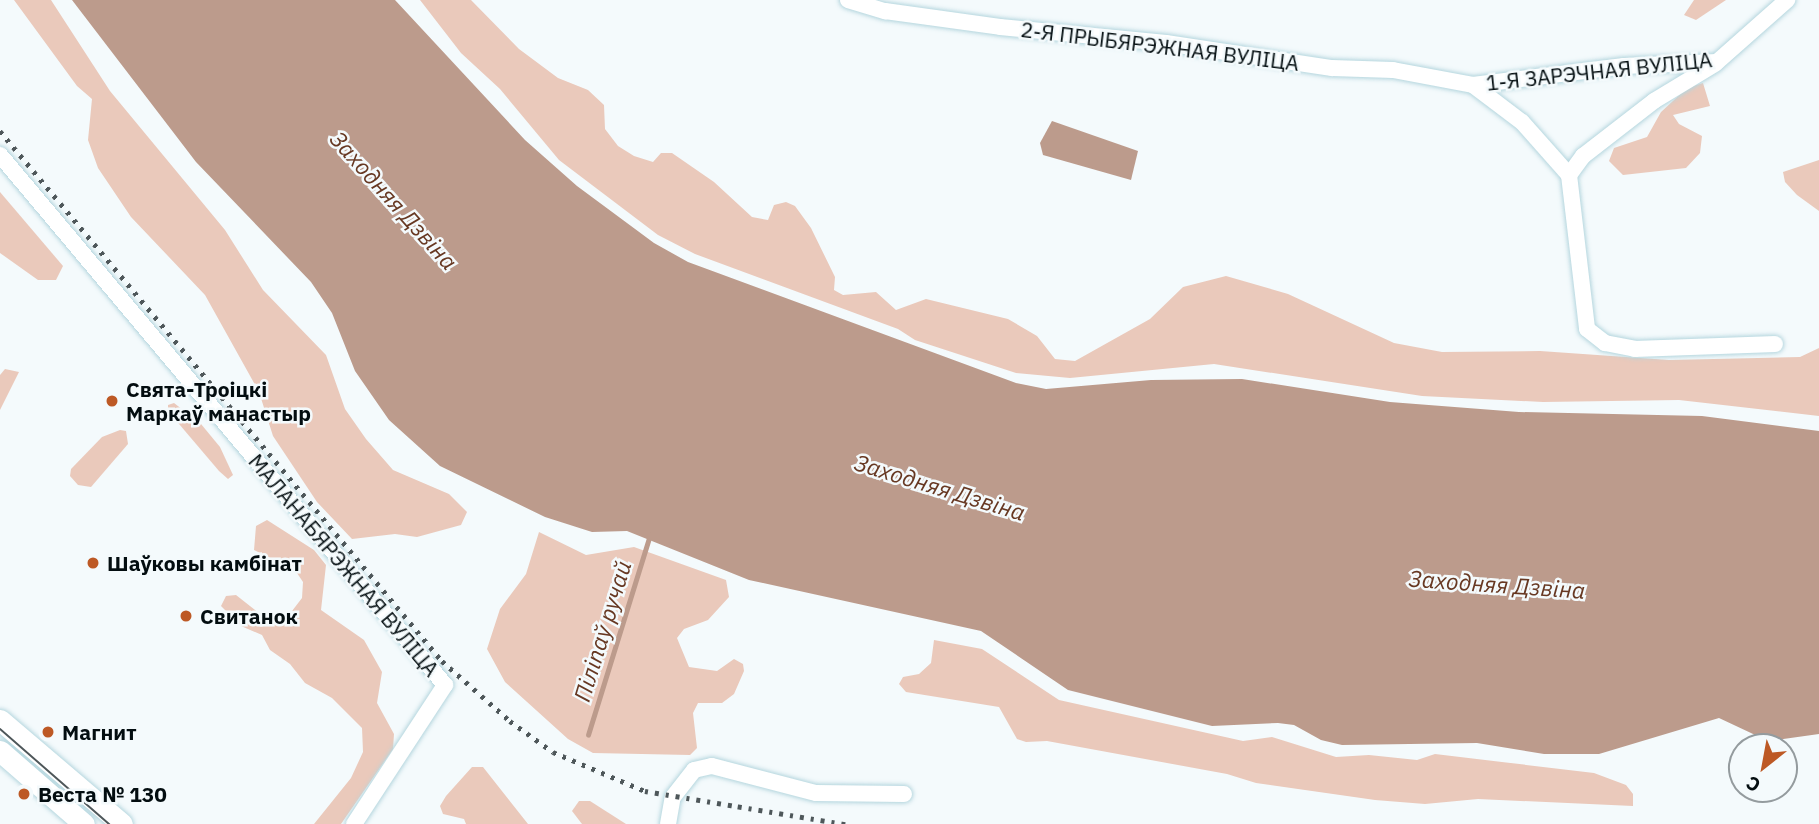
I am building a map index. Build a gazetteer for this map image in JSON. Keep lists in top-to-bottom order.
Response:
{
  "streets": {
    "street": ["2-Я ПРЫБЯРЭЖНАЯ ВУЛІЦА", "1-Я ЗАРЭЧНАЯ ВУЛІЦА", "МАЛАНАБЯРЭЖНАЯ ВУЛІЦА"]
  },
  "crossings": [
    ["2-Я ПРЫБЯРЭЖНАЯ ВУЛІЦА", "1-Я ЗАРЭЧНАЯ ВУЛІЦА"]
  ],
  "water": ["Заходняя Дзвіна", "Піліпаў ручай"],
  "places": [
    "Свята-Троіцкі Маркаў манастыр",
    "Шаўковы камбінат",
    "Свитанок",
    "Магнит",
    "Веста № 130"
  ],
  "north": "bottom left"
}
